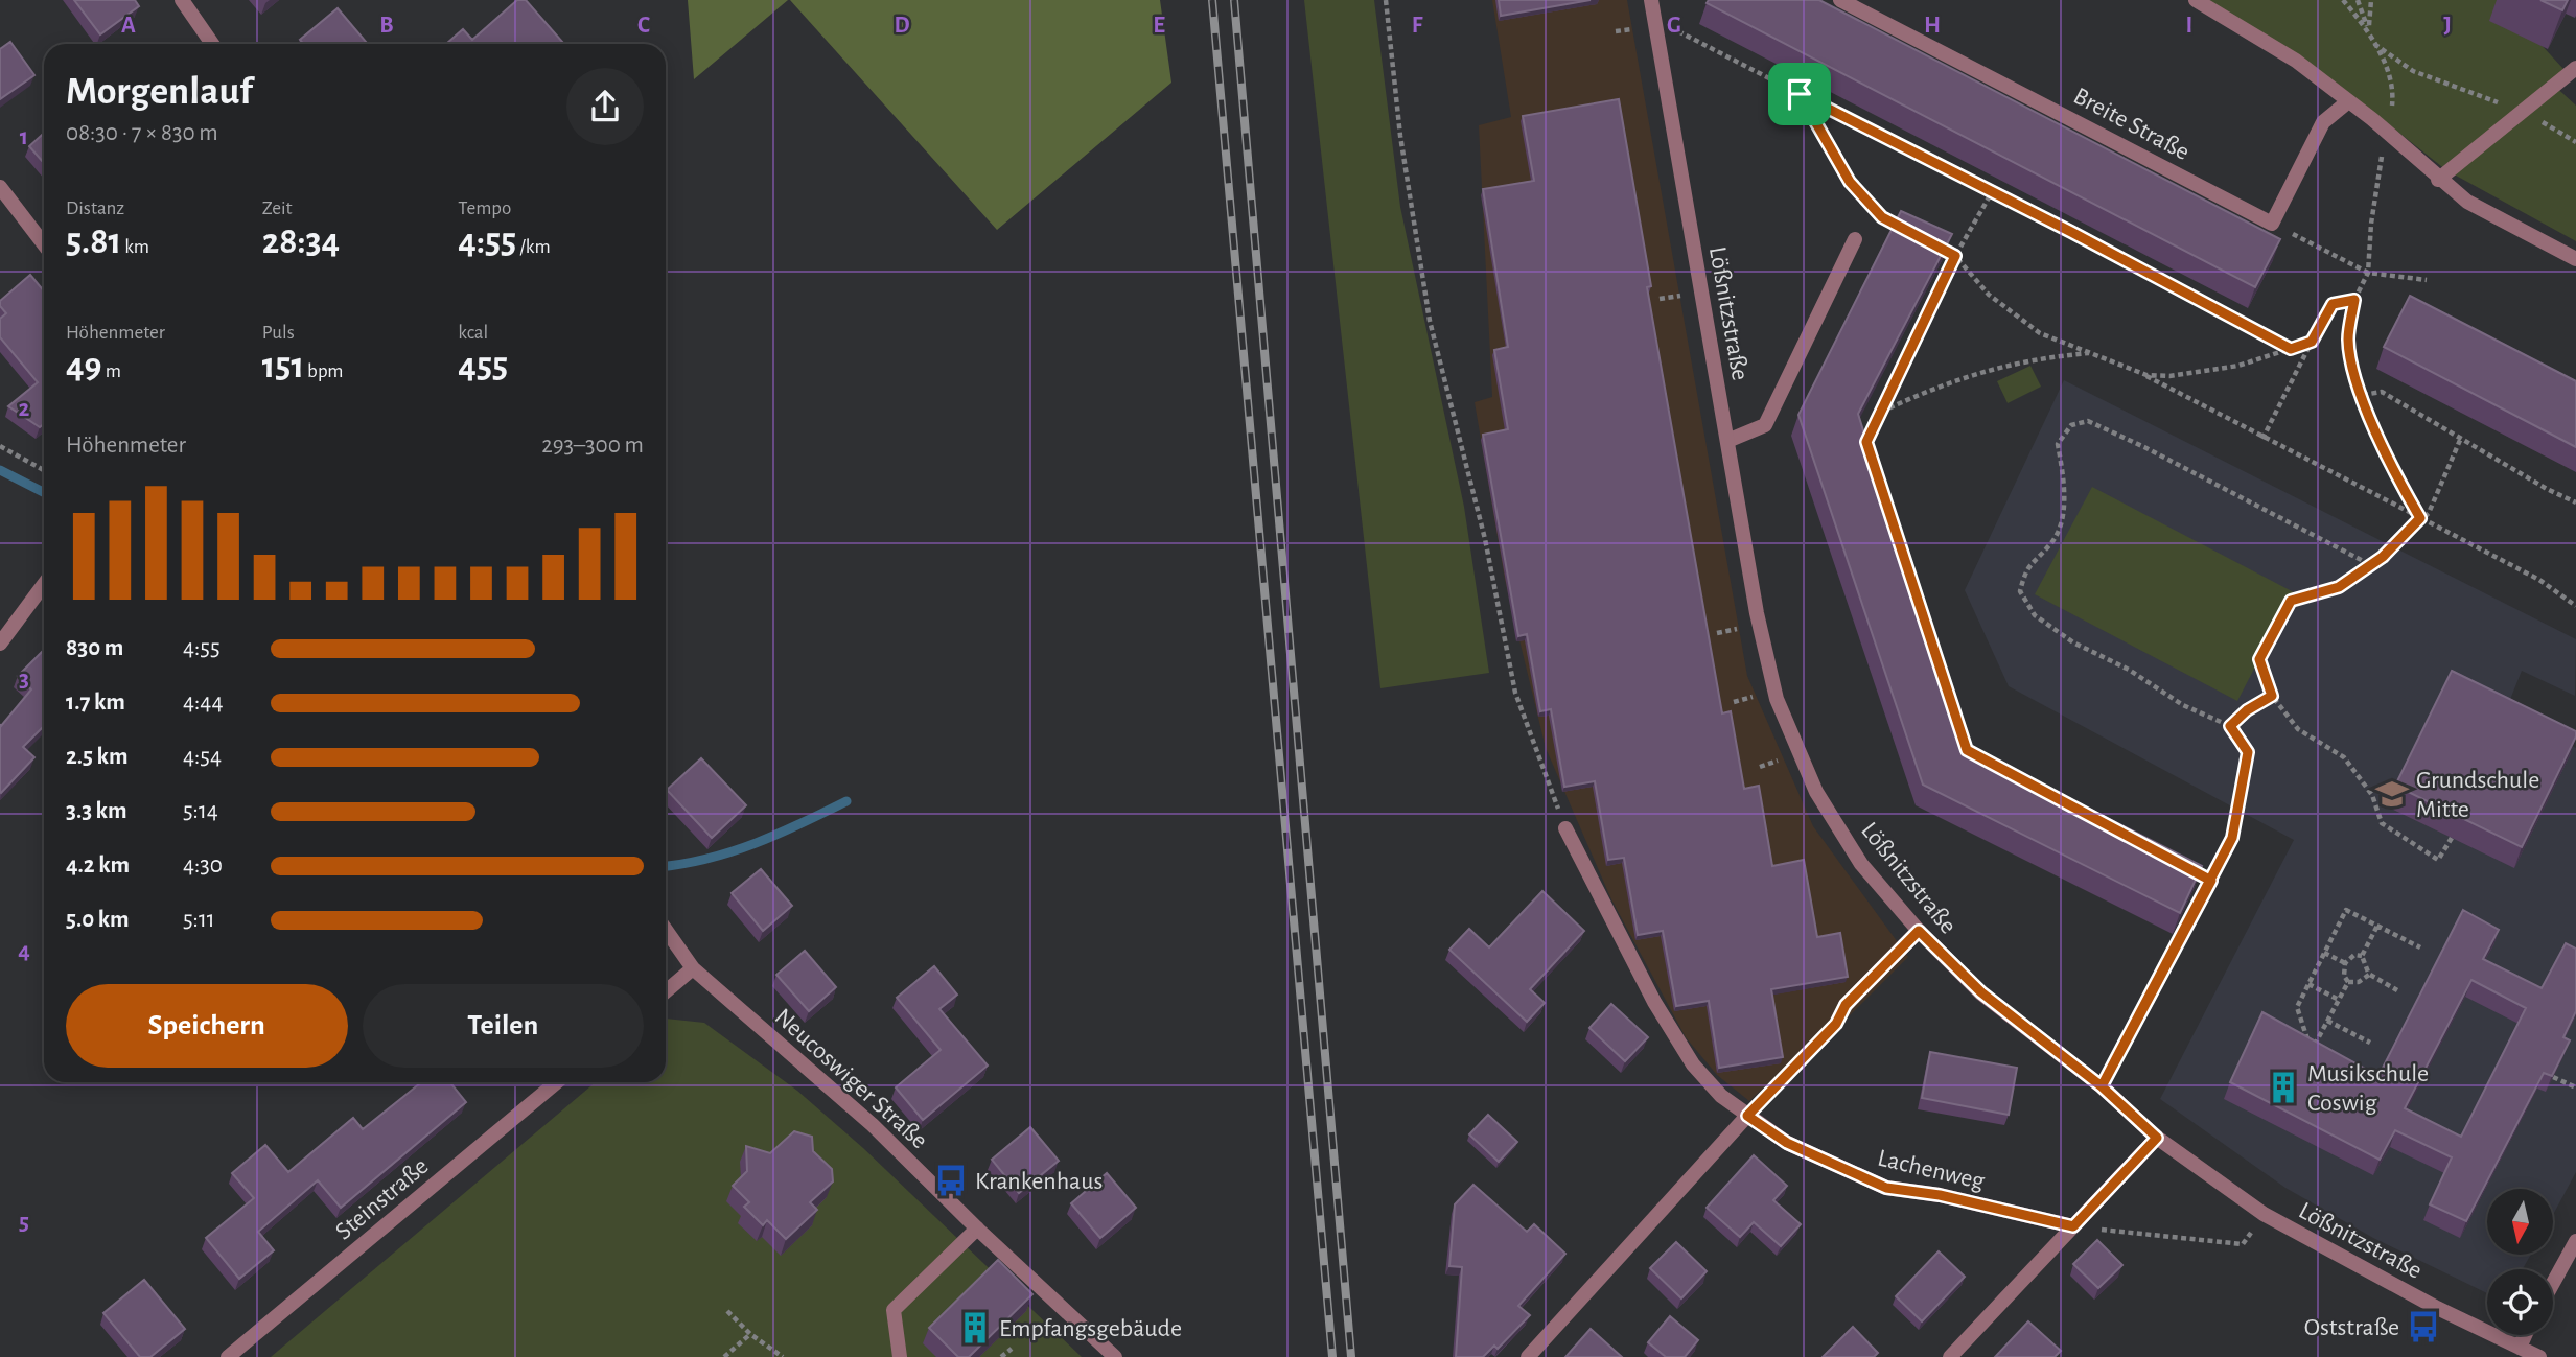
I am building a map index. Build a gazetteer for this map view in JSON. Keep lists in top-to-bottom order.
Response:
{
  "streets": {
    "street": [
      "Breite Straße",
      "Lößnitzstraße",
      "Neucoswiger Straße",
      "Lachenweg",
      "Steinstraße"
    ]
  },
  "places": {
    "school or university": ["Grundschule Mitte"],
    "building": ["Musikschule Coswig", "Empfangsgebäude"],
    "bus stop": ["Krankenhaus", "Oststraße"]
  },
  "north": "bottom",
  "page": {
    "heading": ["Morgenlauf", "08:30 · 7 × 830 m"],
    "stats": [
      ["Distanz", "5.81 km"],
      ["Zeit", "28:34"],
      ["Tempo", "4:55 /km"],
      ["Höhenmeter", "49 m"],
      ["Puls", "151 bpm"],
      ["kcal", "455"]
    ],
    "chart": ["Höhenmeter", "293–300 m"],
    "list": [
      {
        "name": "830 m",
        "note": "4:55"
      },
      {
        "name": "1.7 km",
        "note": "4:44"
      },
      {
        "name": "2.5 km",
        "note": "4:54"
      },
      {
        "name": "3.3 km",
        "note": "5:14"
      },
      {
        "name": "4.2 km",
        "note": "4:30"
      },
      {
        "name": "5.0 km",
        "note": "5:11"
      }
    ],
    "buttons": ["Speichern", "Teilen"]
  },
  "grid": {
    "columns": [
      "A",
      "B",
      "C",
      "D",
      "E",
      "F",
      "G",
      "H",
      "I",
      "J"
    ],
    "rows": [
      "1",
      "2",
      "3",
      "4",
      "5"
    ]
  }
}
